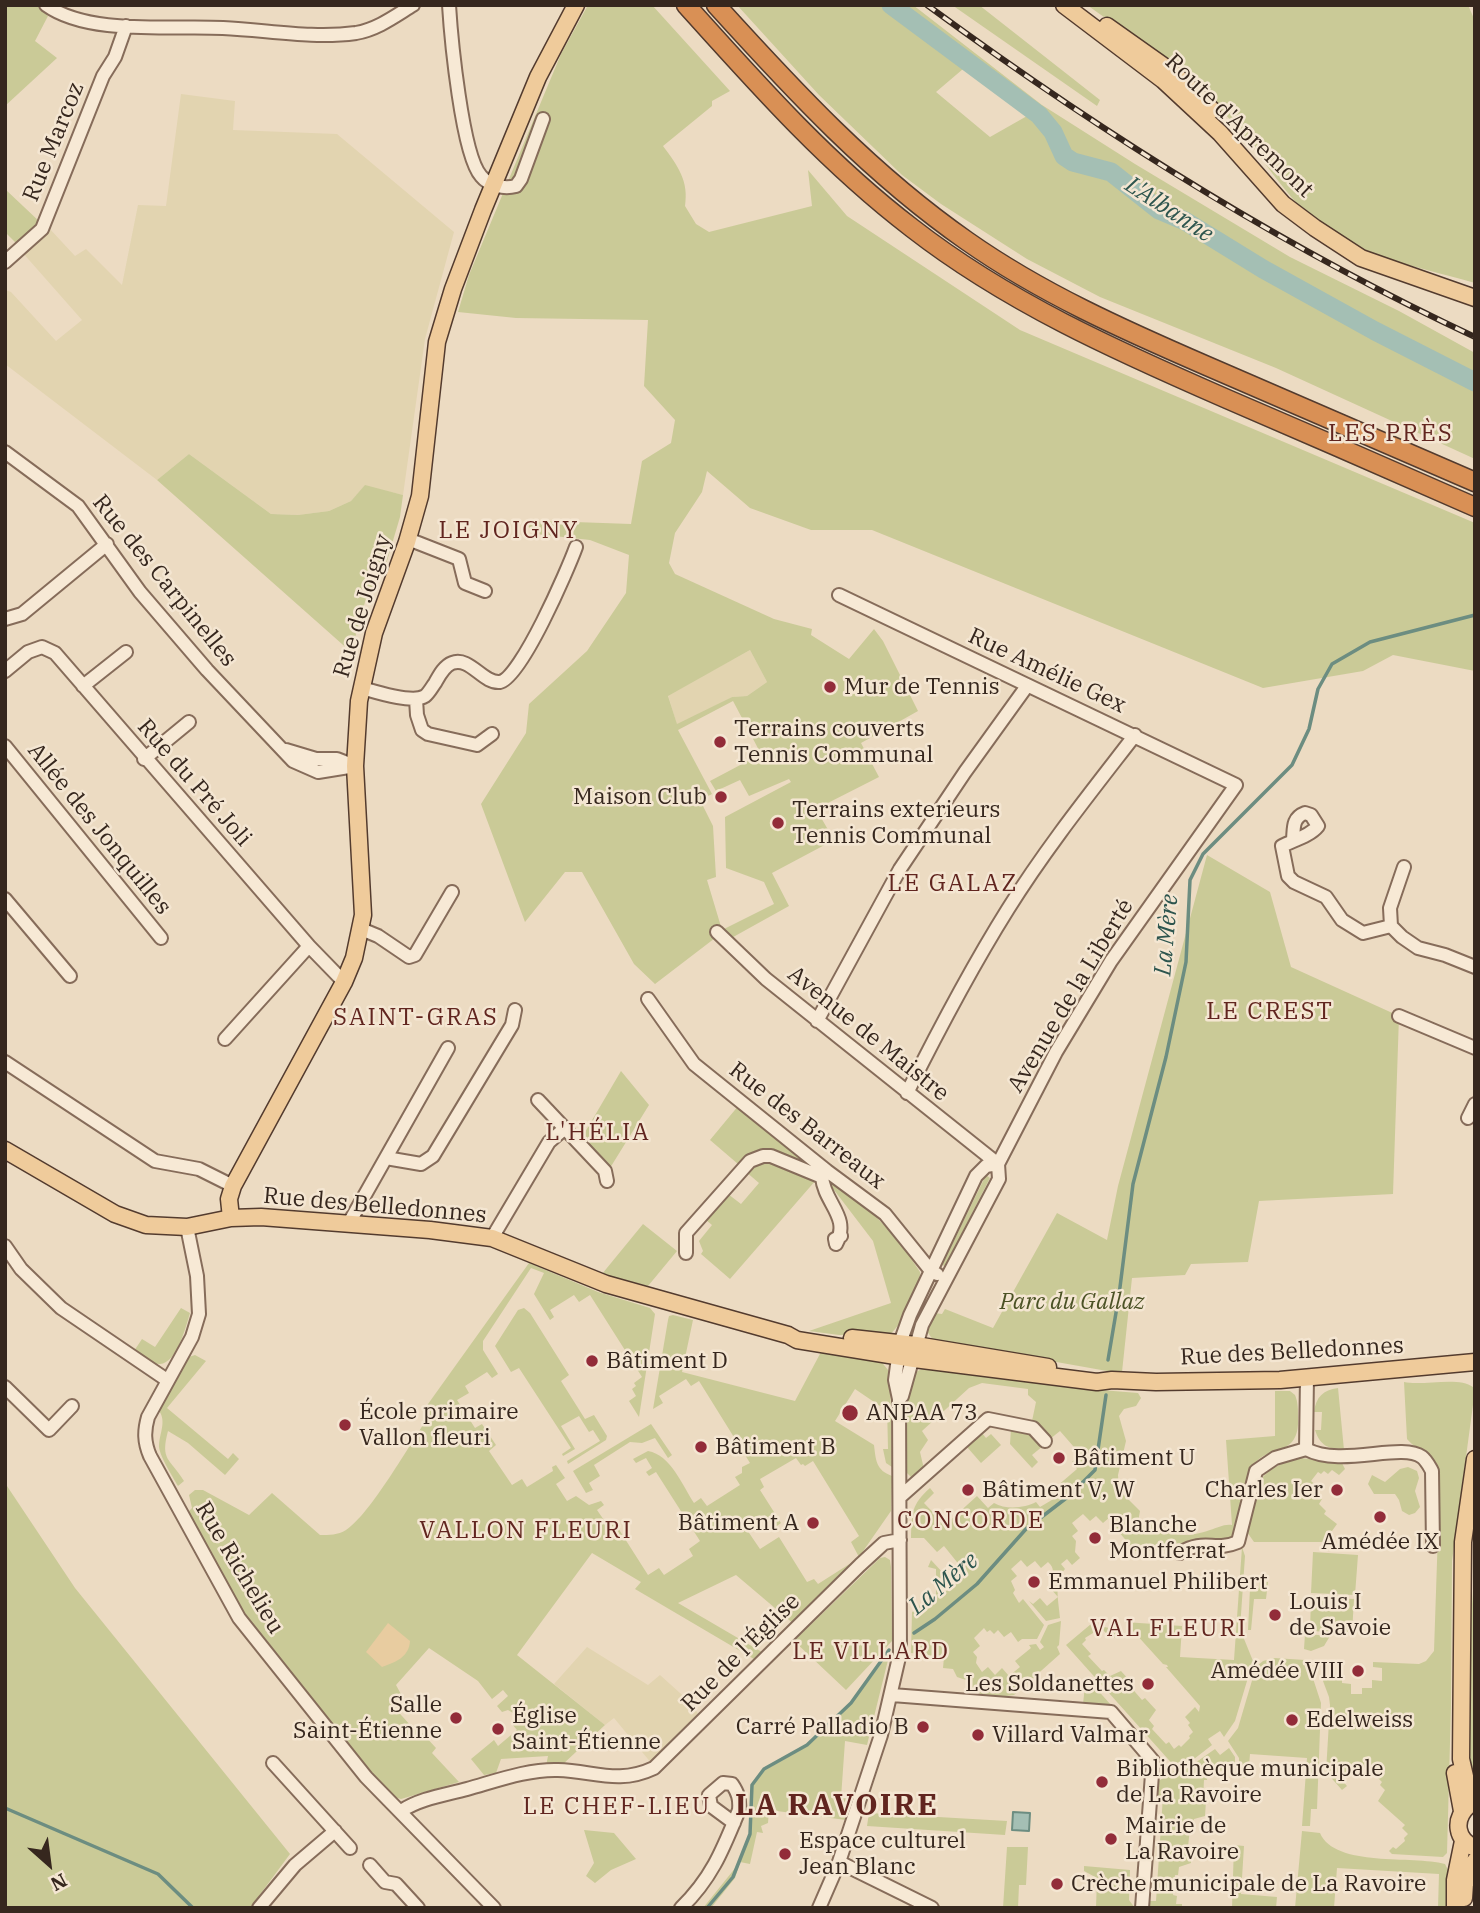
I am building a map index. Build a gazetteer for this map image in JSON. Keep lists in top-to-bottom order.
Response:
{
  "streets": {
    "main road": ["Route d'Apremont", "Rue de Joigny", "Rue des Belledonnes"],
    "street": [
      "Rue Marcoz",
      "Rue des Carpinelles",
      "Rue Amélie Gex",
      "Rue du Pré Joli",
      "Allée des Jonquilles",
      "Avenue de la Liberté",
      "Avenue de Maistre",
      "Rue des Barreaux",
      "Rue Richelieu",
      "Rue de l'Église"
    ]
  },
  "crossings": [
    ["Rue des Carpinelles", "Rue de Joigny"],
    ["Rue de Joigny", "Rue du Pré Joli"],
    ["Rue de Joigny", "Rue des Belledonnes"],
    ["Rue Amélie Gex", "Avenue de la Liberté"],
    ["Avenue de la Liberté", "Avenue de Maistre"],
    ["Avenue de la Liberté", "Rue des Barreaux"],
    ["Avenue de la Liberté", "Rue des Belledonnes"],
    ["Rue des Belledonnes", "Rue Richelieu"],
    ["Rue Richelieu", "Rue de l'Église"]
  ],
  "districts": [
    "LES PRÈS",
    "LE JOIGNY",
    "LE GALAZ",
    "LE CREST",
    "SAINT-GRAS",
    "L'HÉLIA",
    "CONCORDE",
    "VALLON FLEURI",
    "VAL FLEURI",
    "LE VILLARD",
    "LA RAVOIRE",
    "LE CHEF-LIEU"
  ],
  "water": ["L'Albanne", "La Mère"],
  "parks": ["Parc du Gallaz"],
  "places": [
    "Mur de Tennis",
    "Terrains couverts Tennis Communal",
    "Maison Club",
    "Terrains exterieurs Tennis Communal",
    "Bâtiment D",
    "ANPAA 73",
    "École primaire Vallon fleuri",
    "Bâtiment B",
    "Bâtiment U",
    "Bâtiment V, W",
    "Charles Ier",
    "Amédée IX",
    "Bâtiment A",
    "Blanche Montferrat",
    "Emmanuel Philibert",
    "Louis I de Savoie",
    "Amédée VIII",
    "Les Soldanettes",
    "Salle Saint-Étienne",
    "Edelweiss",
    "Carré Palladio B",
    "Église Saint-Étienne",
    "Villard Valmar",
    "Bibliothèque municipale de La Ravoire",
    "Mairie de La Ravoire",
    "Espace culturel Jean Blanc",
    "Crèche municipale de La Ravoire"
  ],
  "north": "bottom right"
}
